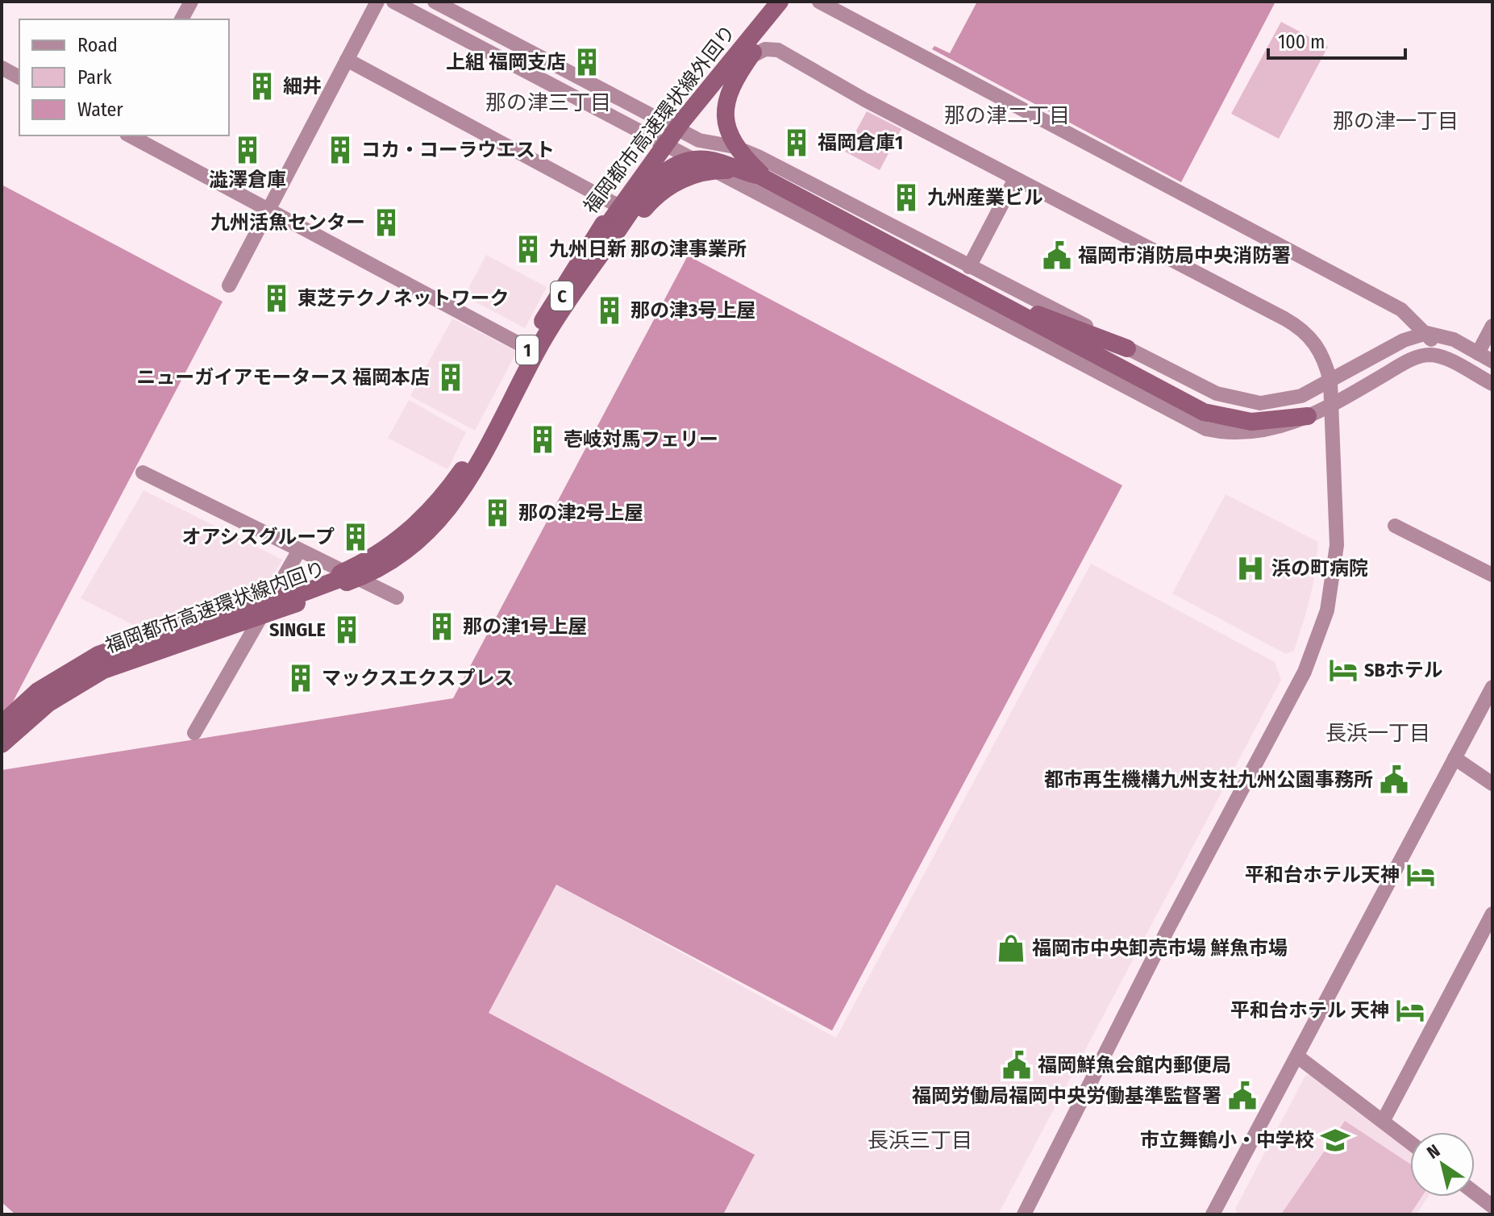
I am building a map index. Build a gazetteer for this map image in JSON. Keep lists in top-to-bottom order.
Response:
{
  "streets": {
    "highway": [
      "福岡都市高速環状線外回り",
      "C",
      "1",
      "福岡都市高速環状線内回り"
    ]
  },
  "crossings": [
    ["福岡都市高速環状線外回り", "福岡都市高速環状線内回り"]
  ],
  "districts": [
    "那の津三丁目",
    "那の津二丁目",
    "那の津一丁目",
    "長浜一丁目",
    "長浜三丁目"
  ],
  "places": {
    "building": [
      "上組 福岡支店",
      "細井",
      "福岡倉庫1",
      "澁澤倉庫",
      "コカ・コーラウエスト",
      "九州産業ビル",
      "九州活魚センター",
      "九州日新 那の津事業所",
      "東芝テクノネットワーク",
      "那の津3号上屋",
      "ニューガイアモータース 福岡本店",
      "壱岐対馬フェリー",
      "那の津2号上屋",
      "オアシスグループ",
      "那の津1号上屋",
      "SINGLE",
      "マックスエクスプレス"
    ],
    "public building": [
      "福岡市消防局中央消防署",
      "都市再生機構九州支社九州公園事務所",
      "福岡鮮魚会館内郵便局",
      "福岡労働局福岡中央労働基準監督署"
    ],
    "hospital": ["浜の町病院"],
    "hotel": ["SBホテル", "平和台ホテル天神", "平和台ホテル 天神"],
    "shop": ["福岡市中央卸売市場 鮮魚市場"],
    "school or university": ["市立舞鶴小・中学校"]
  },
  "legend": ["Road", "Park", "Water"],
  "scale_bar": "100 m",
  "north": "top left"
}
